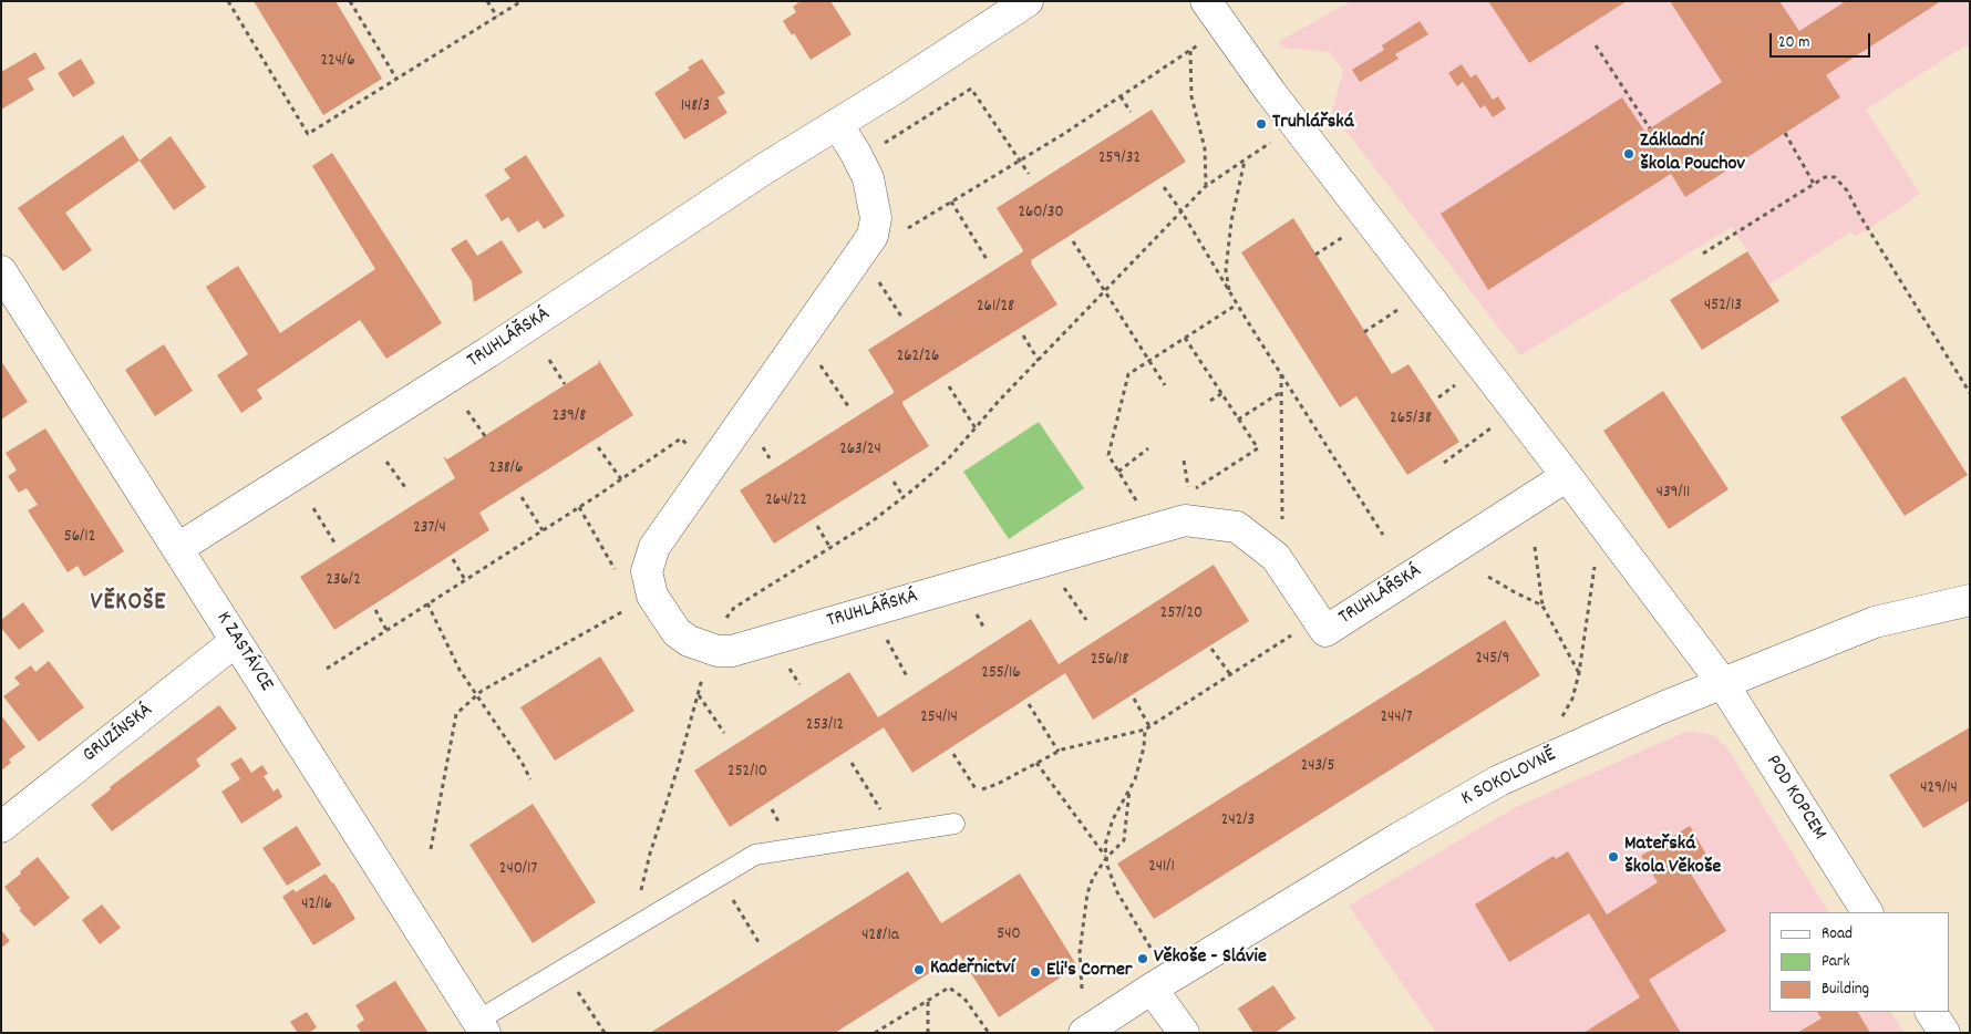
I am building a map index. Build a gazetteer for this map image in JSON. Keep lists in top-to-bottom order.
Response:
{
  "streets": {
    "street": [
      "TRUHLÁŘSKÁ",
      "K ZASTÁVCE",
      "GRUZÍNSKÁ",
      "K SOKOLOVNĚ",
      "POD KOPCEM"
    ]
  },
  "crossings": [
    ["TRUHLÁŘSKÁ", "K ZASTÁVCE"],
    ["K ZASTÁVCE", "GRUZÍNSKÁ"],
    ["K SOKOLOVNĚ", "POD KOPCEM"]
  ],
  "districts": ["VĚKOŠE"],
  "places": [
    "Truhlářská",
    "Základní škola Pouchov",
    "Mateřská škola Věkoše",
    "Věkoše - Slávie",
    "Kadeřnictví",
    "Eli's Corner"
  ],
  "house_numbers": [
    "224/6",
    "148/3",
    "259/32",
    "260/30",
    "452/13",
    "261/28",
    "262/26",
    "239/8",
    "265/38",
    "263/24",
    "238/6",
    "439/11",
    "264/22",
    "237/4",
    "56/12",
    "236/2",
    "257/20",
    "245/9",
    "256/18",
    "255/16",
    "254/14",
    "244/7",
    "253/12",
    "243/5",
    "252/10",
    "429/14",
    "242/3",
    "241/1",
    "240/17",
    "42/16",
    "540",
    "428/1a"
  ],
  "legend": ["Road", "Park", "Building"],
  "scale_bar": "20 m"
}
